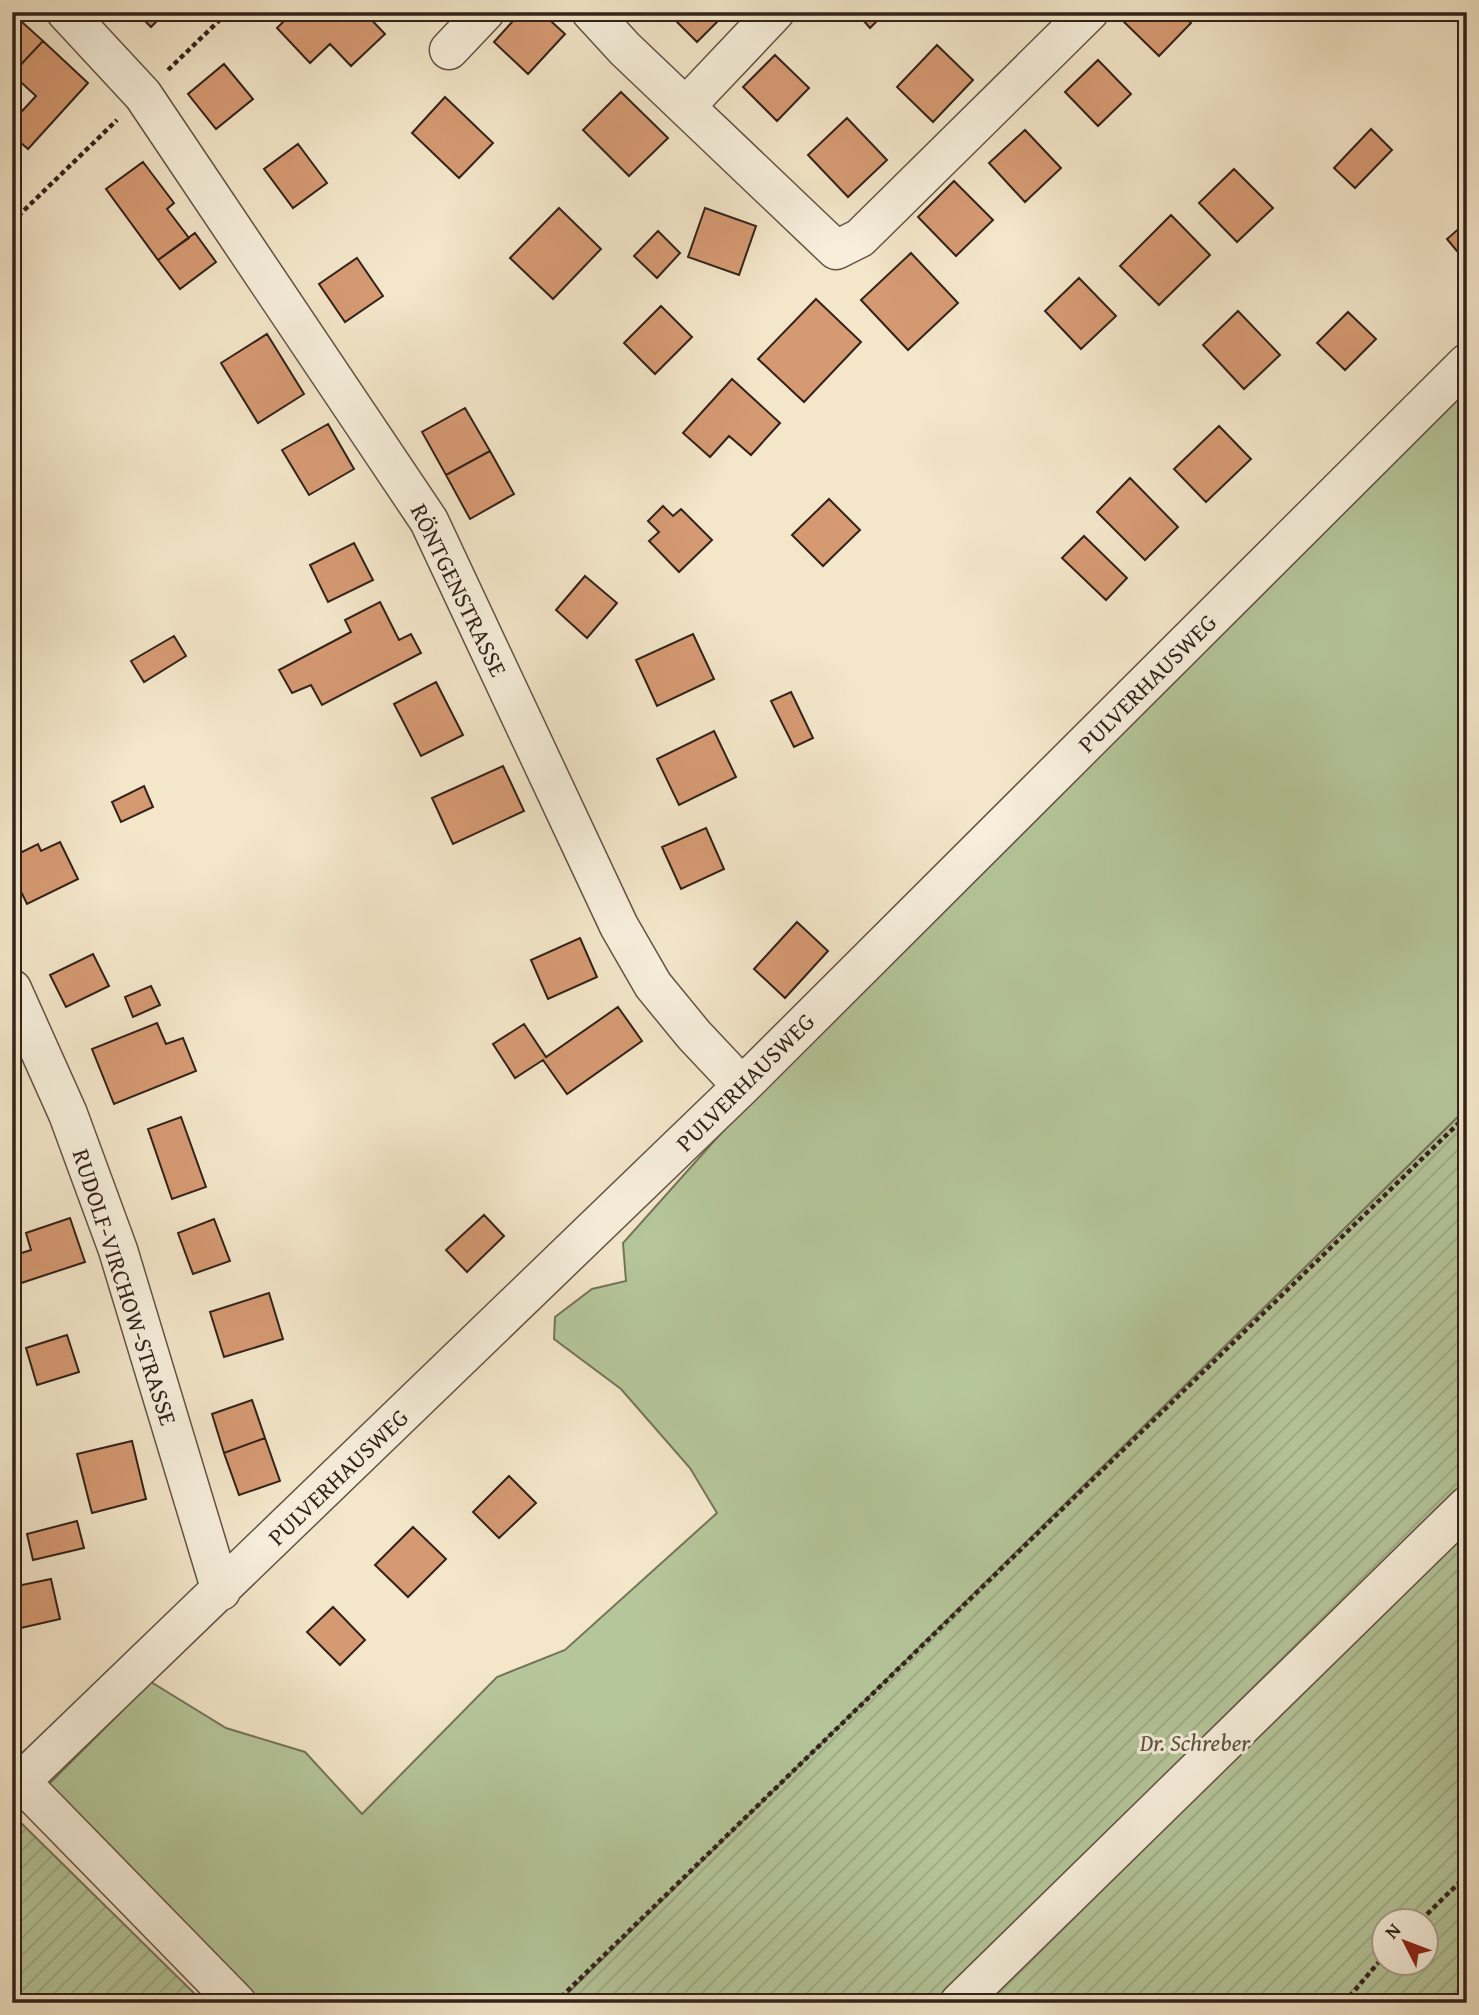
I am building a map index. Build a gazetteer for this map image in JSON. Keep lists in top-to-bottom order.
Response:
{
  "streets": {
    "street": ["RÖNTGENSTRASSE", "PULVERHAUSWEG", "RUDOLF-VIRCHOW-STRASSE"]
  },
  "crossings": [
    ["RÖNTGENSTRASSE", "PULVERHAUSWEG"],
    ["PULVERHAUSWEG", "RUDOLF-VIRCHOW-STRASSE"]
  ],
  "parks": ["Dr. Schreber"],
  "north": "top left"
}
